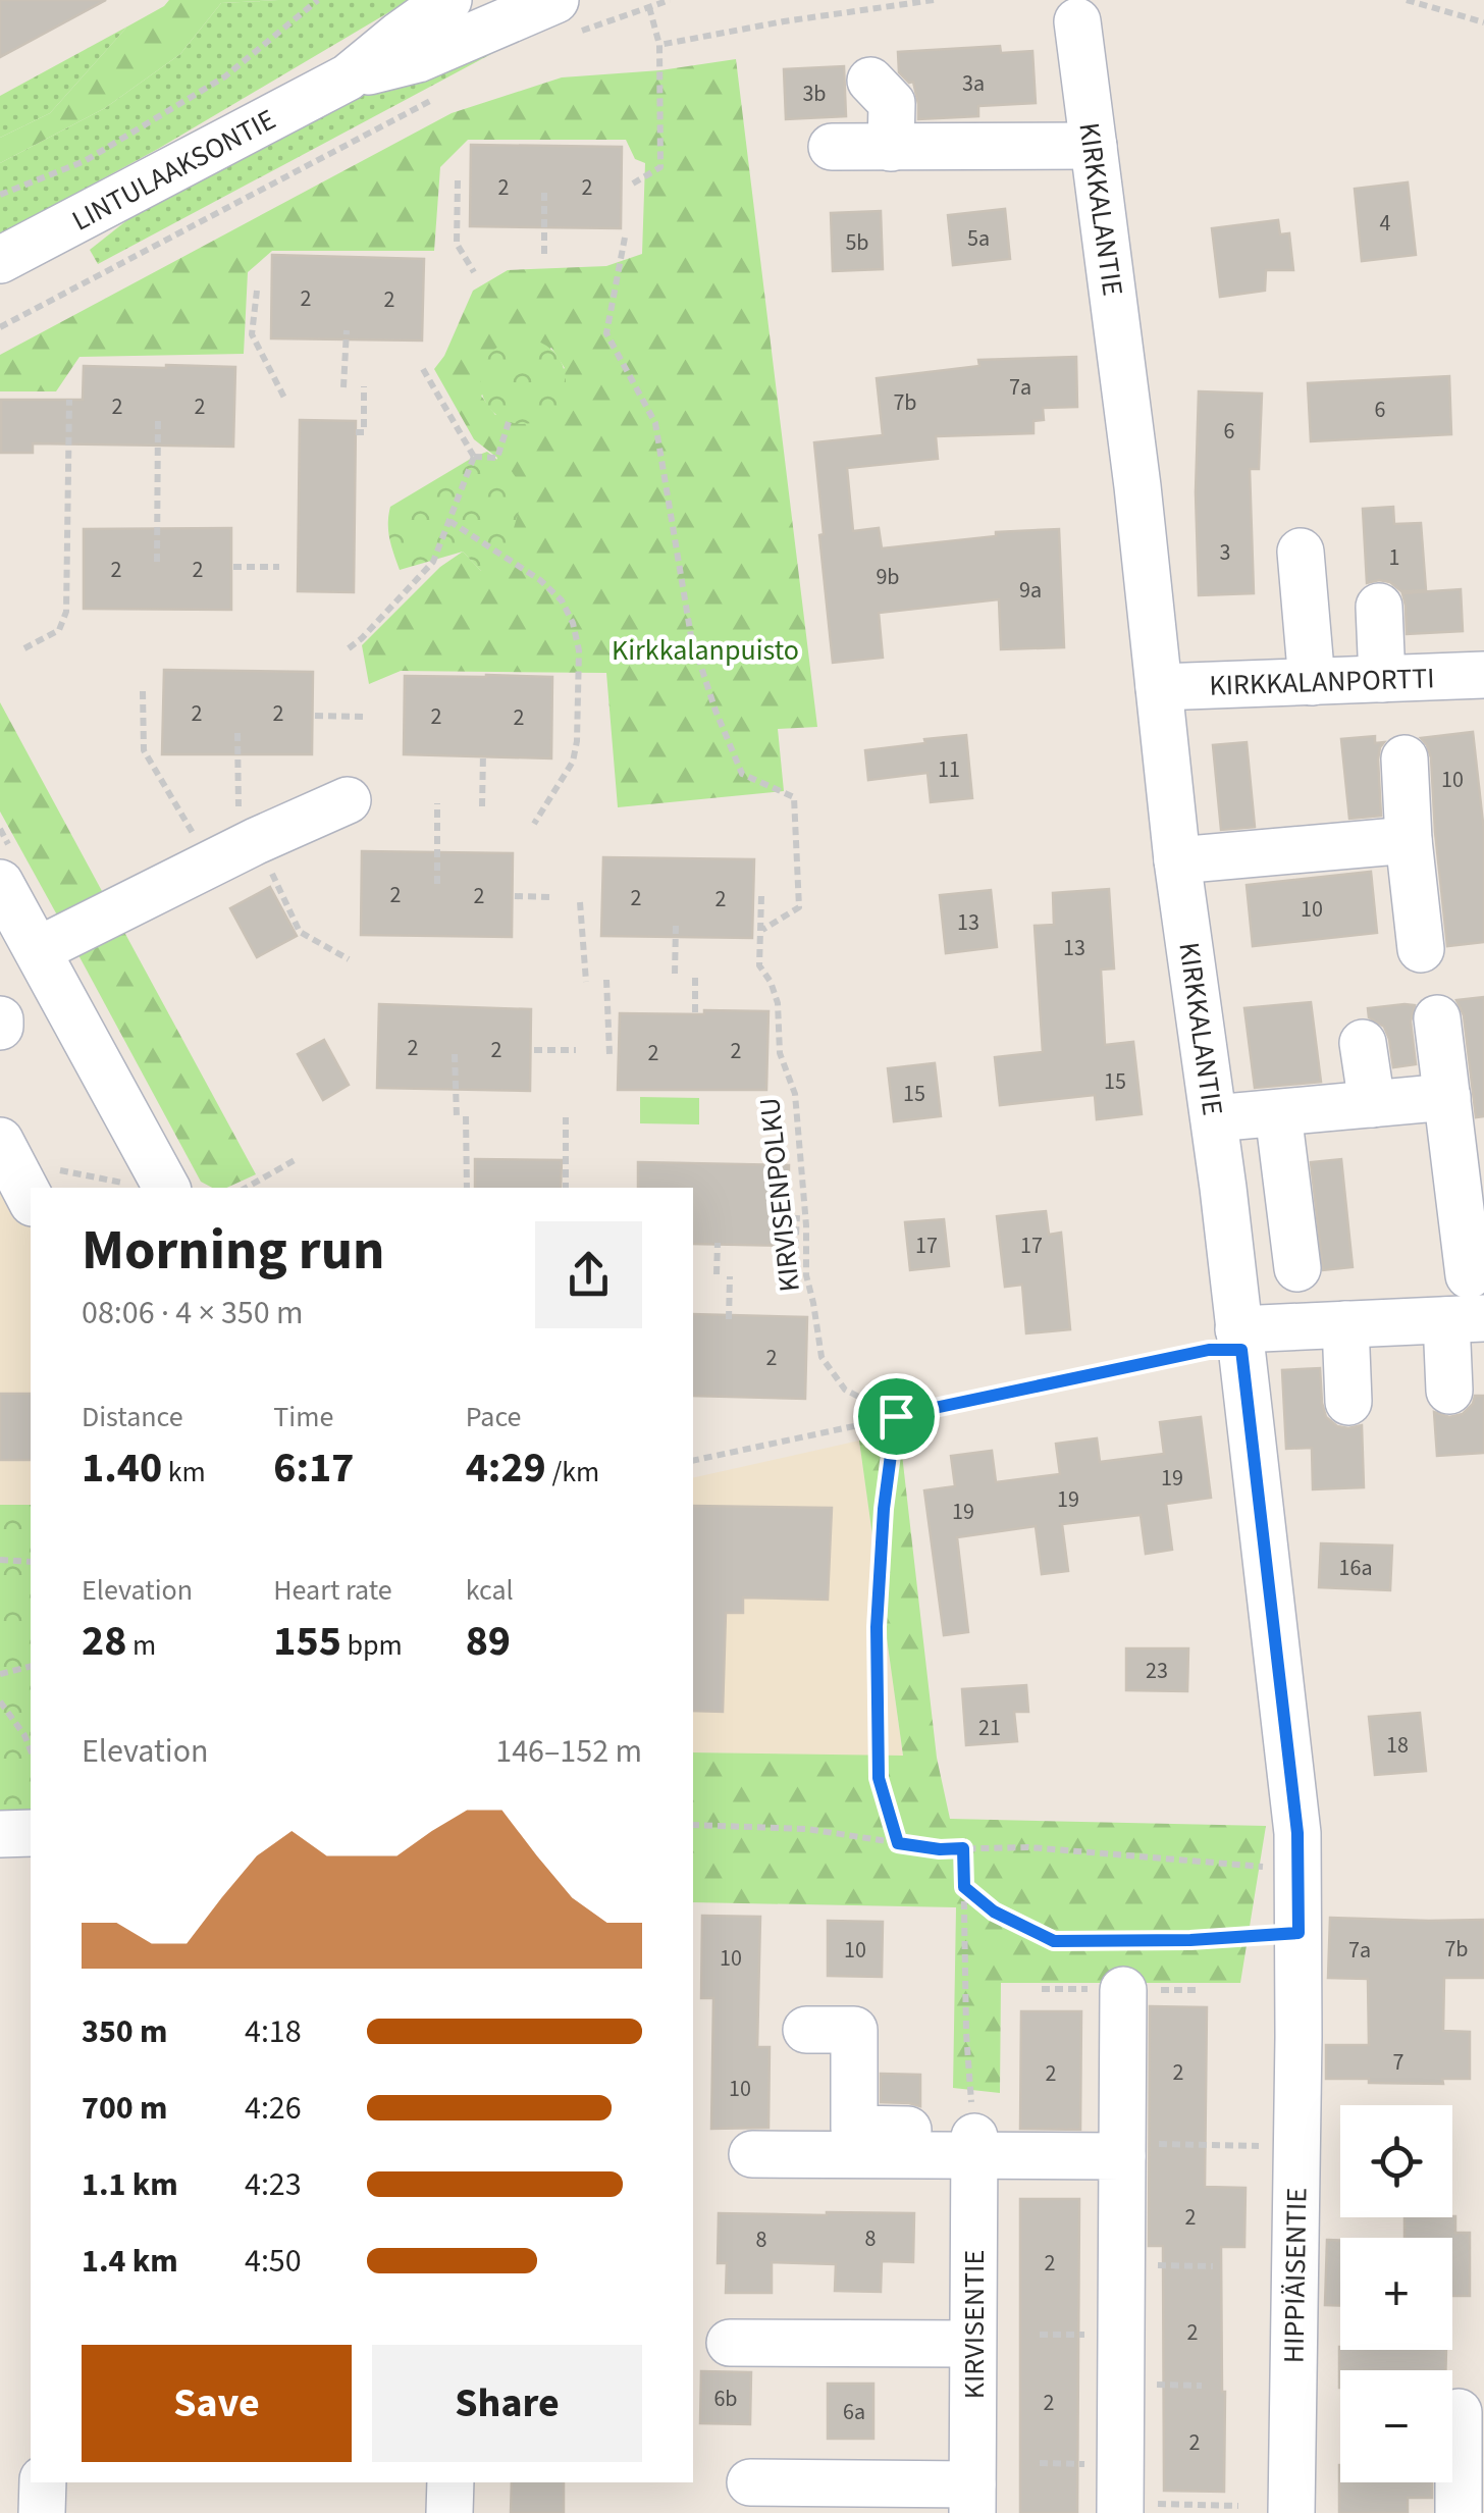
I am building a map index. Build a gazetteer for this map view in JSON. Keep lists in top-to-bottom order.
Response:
{
  "streets": {
    "street": [
      "LINTULAAKSONTIE",
      "KIRKKALANTIE",
      "KIRKKALANPORTTI",
      "HIPPIÄISENTIE",
      "KIRVISENTIE"
    ],
    "path": ["KIRVISENPOLKU"]
  },
  "crossings": [
    ["KIRKKALANTIE", "KIRKKALANPORTTI"],
    ["KIRKKALANTIE", "HIPPIÄISENTIE"]
  ],
  "parks": ["Kirkkalanpuisto"],
  "house_numbers": [
    "3a",
    "3b",
    "2",
    "2",
    "4",
    "5a",
    "5b",
    "2",
    "2",
    "7a",
    "7b",
    "2",
    "2",
    "6",
    "6",
    "3",
    "1",
    "2",
    "2",
    "9b",
    "9a",
    "2",
    "2",
    "2",
    "2",
    "11",
    "10",
    "2",
    "2",
    "2",
    "2",
    "10",
    "13",
    "13",
    "2",
    "2",
    "2",
    "2",
    "15",
    "15",
    "17",
    "17",
    "2",
    "19",
    "19",
    "19",
    "16a",
    "23",
    "21",
    "18",
    "7b",
    "10",
    "7a",
    "10",
    "7",
    "2",
    "2",
    "10",
    "2",
    "8",
    "8",
    "2",
    "2",
    "6b",
    "2",
    "6a",
    "2"
  ],
  "page": {
    "heading": ["Morning run", "08:06 · 4 × 350 m"],
    "stats": [
      ["Distance", "1.40 km"],
      ["Time", "6:17"],
      ["Pace", "4:29 /km"],
      ["Elevation", "28 m"],
      ["Heart rate", "155 bpm"],
      ["kcal", "89"]
    ],
    "chart": ["Elevation", "146–152 m"],
    "list": [
      {
        "name": "350 m",
        "note": "4:18"
      },
      {
        "name": "700 m",
        "note": "4:26"
      },
      {
        "name": "1.1 km",
        "note": "4:23"
      },
      {
        "name": "1.4 km",
        "note": "4:50"
      }
    ],
    "map_buttons": ["+", "−"],
    "buttons": ["Save", "Share"]
  }
}
